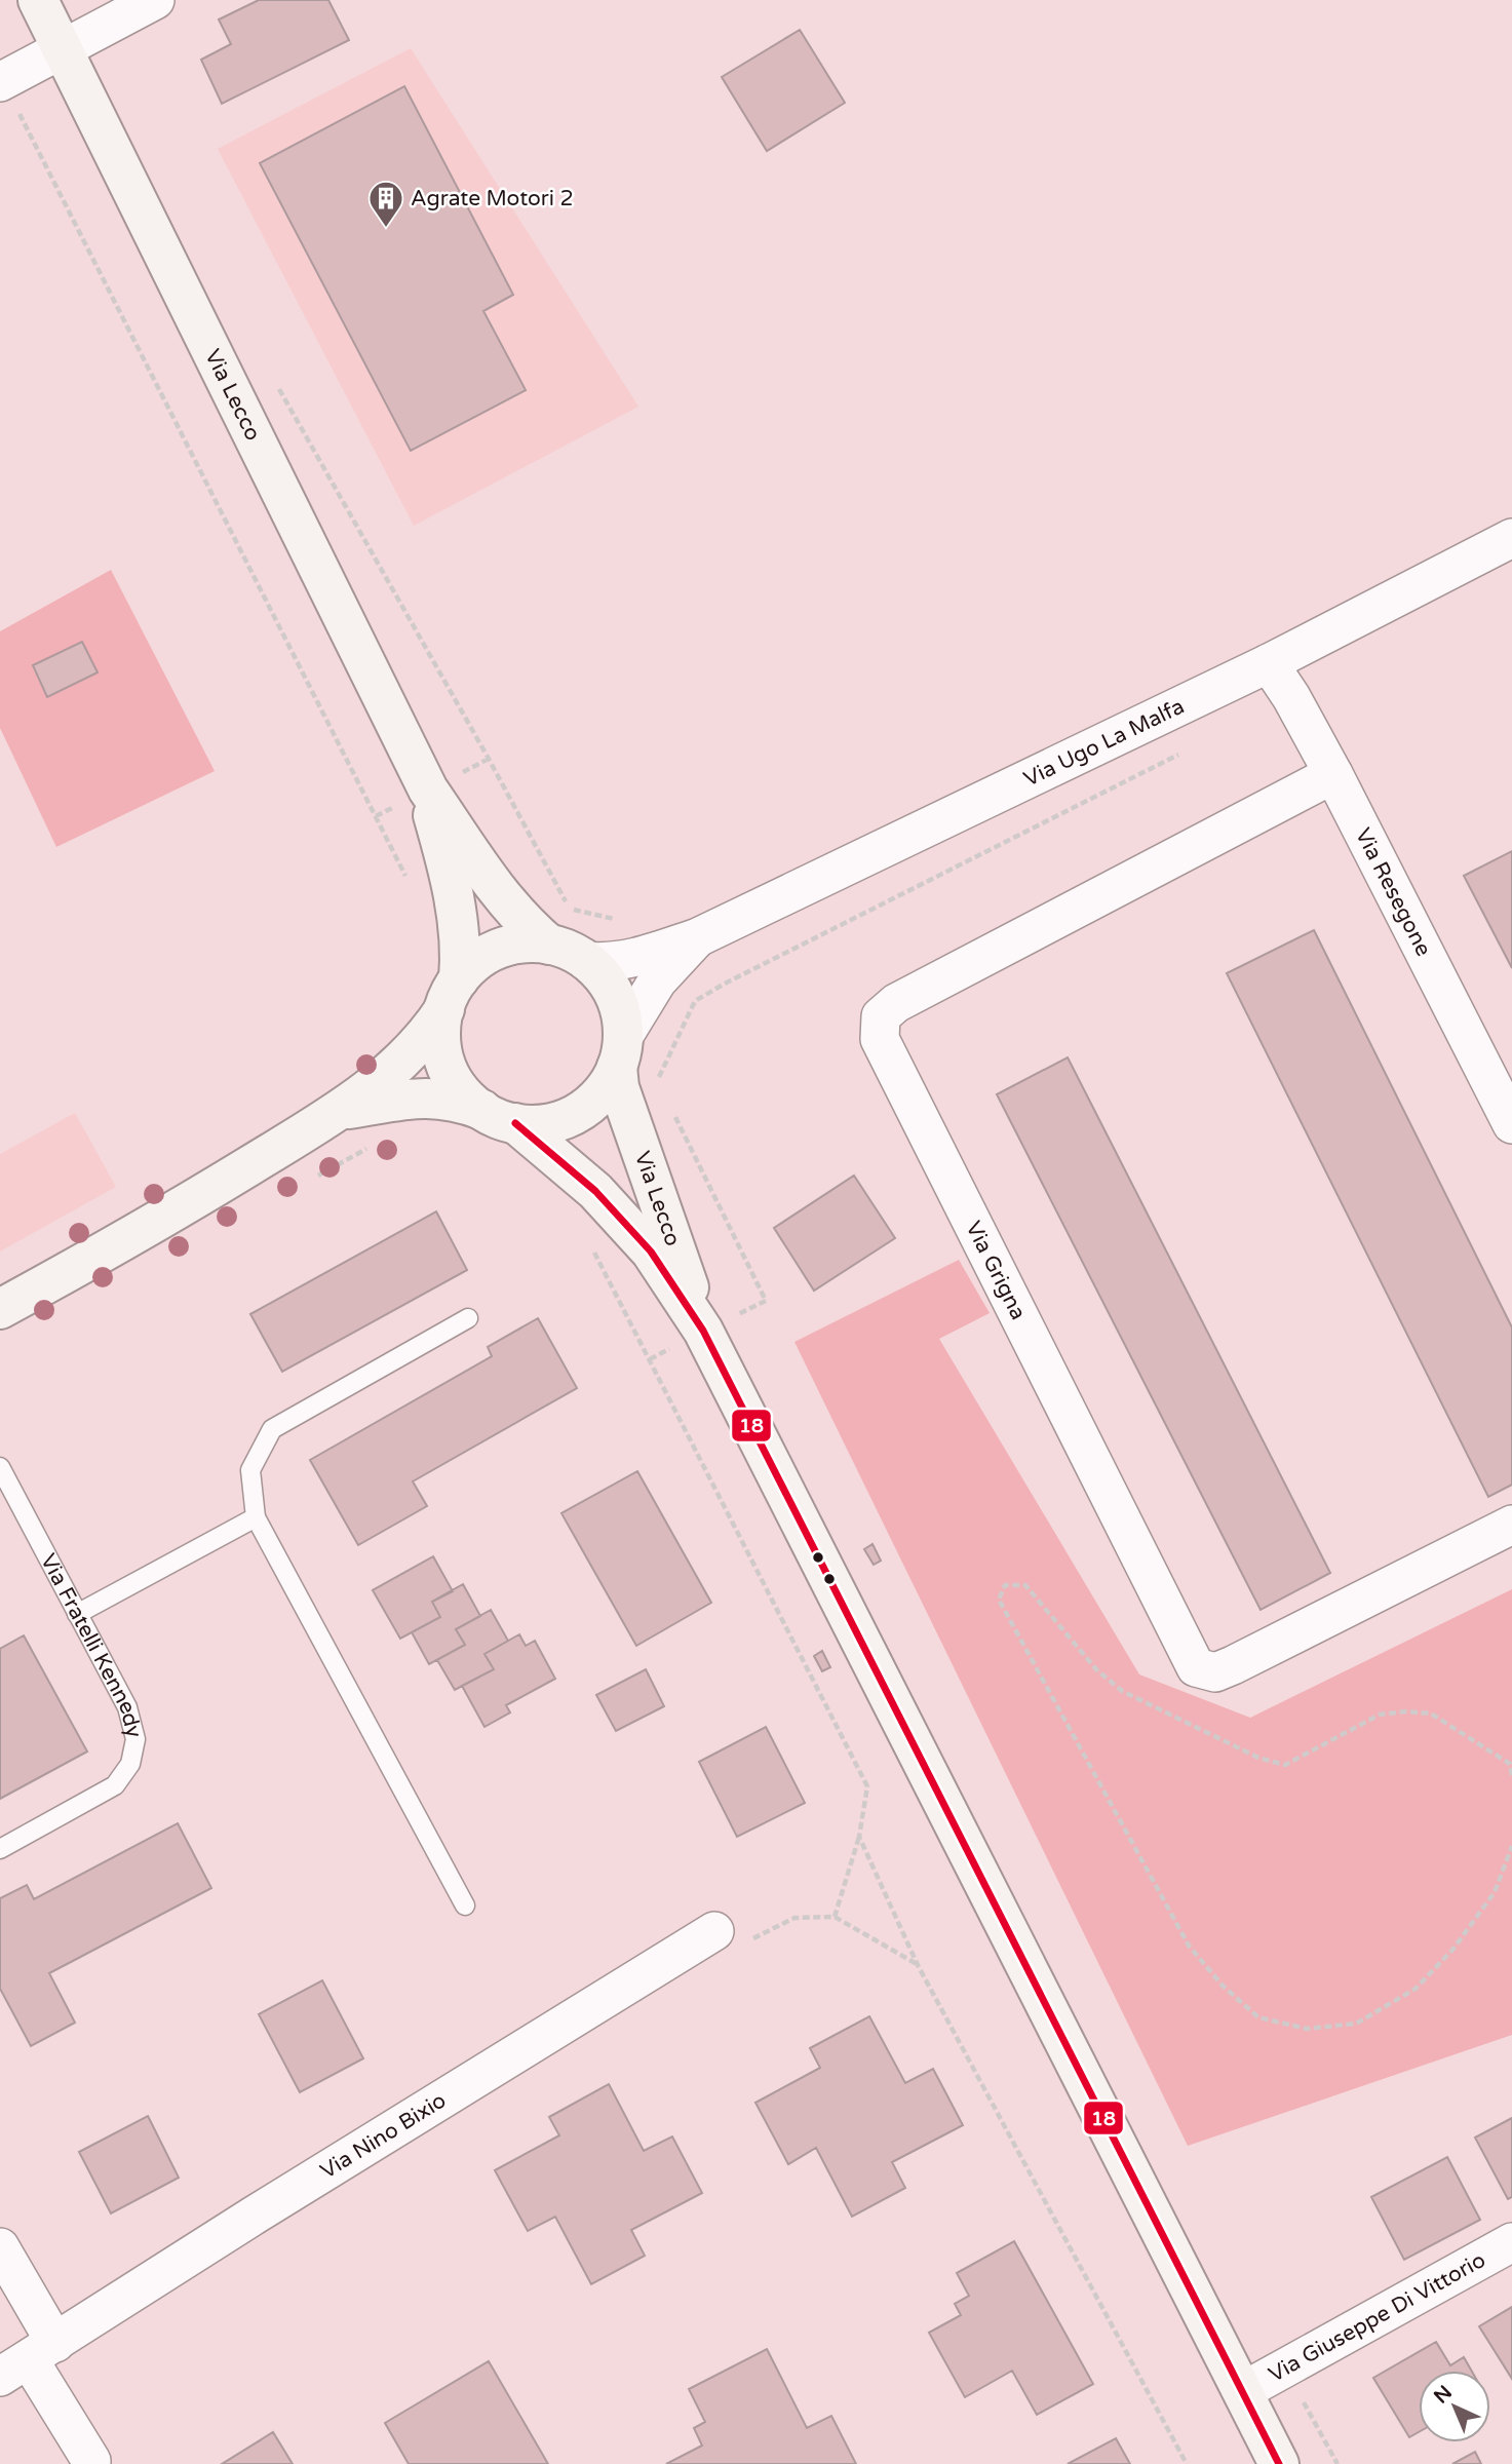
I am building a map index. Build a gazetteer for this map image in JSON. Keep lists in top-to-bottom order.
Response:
{
  "streets": {
    "street": [
      "Via Lecco",
      "Via Ugo La Malfa",
      "Via Resegone",
      "Via Grigna",
      "Via Nino Bixio",
      "Via Giuseppe Di Vittorio"
    ],
    "lane": ["Via Fratelli Kennedy"]
  },
  "crossings": [
    ["Via Lecco", "Via Ugo La Malfa"],
    ["Via Lecco", "Via Giuseppe Di Vittorio"],
    ["Via Ugo La Malfa", "Via Resegone"],
    ["Via Resegone", "Via Grigna"]
  ],
  "places": {
    "building": ["Agrate Motori 2"]
  },
  "lines": ["transit line 18"],
  "north": "top left"
}
